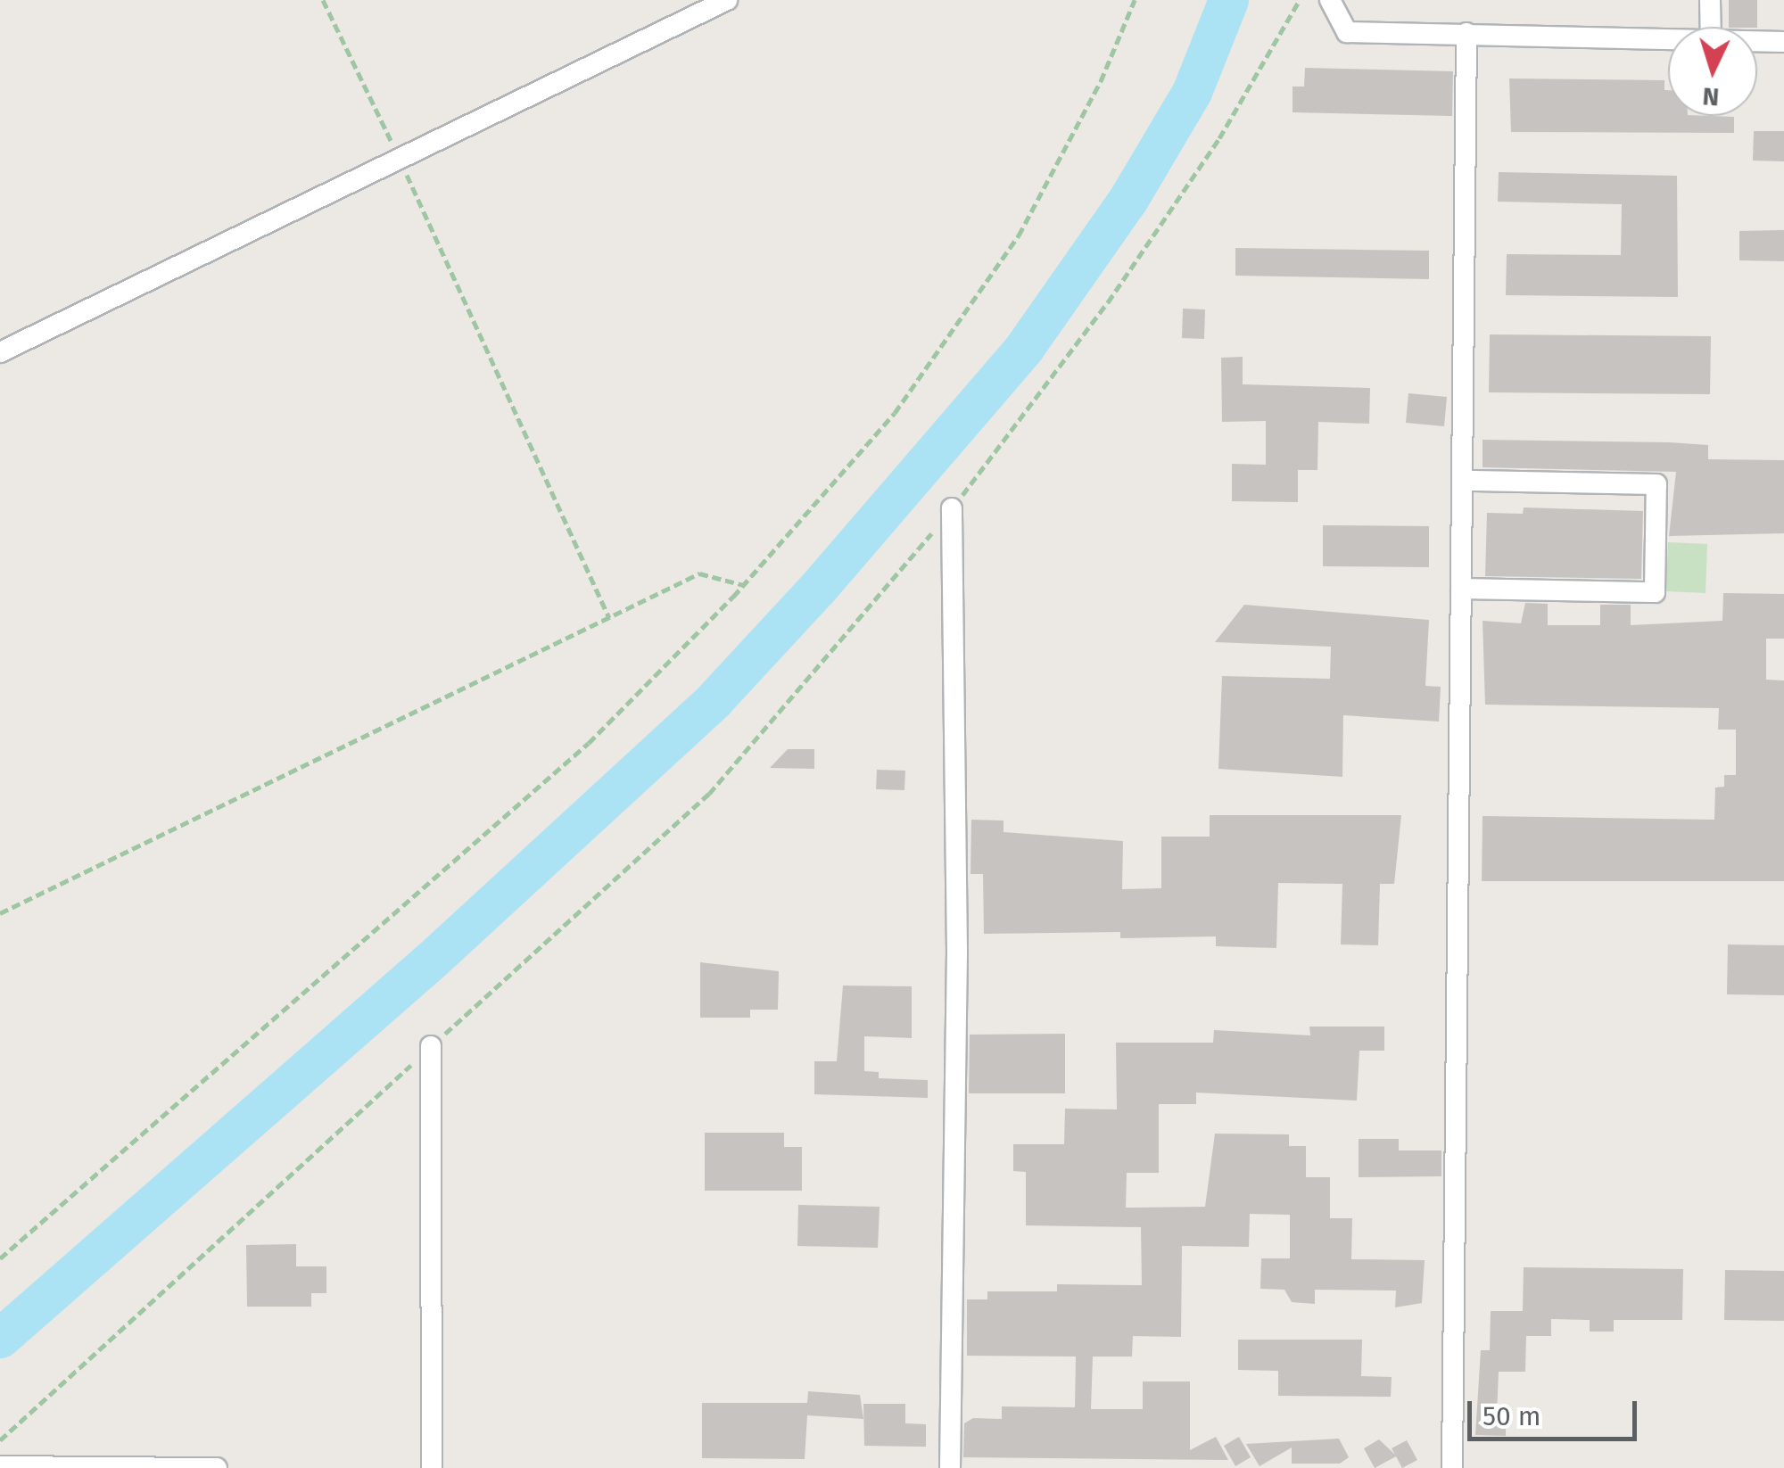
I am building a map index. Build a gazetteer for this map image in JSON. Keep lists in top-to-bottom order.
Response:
{
  "scale_bar": "50 m",
  "north": "bottom"
}
